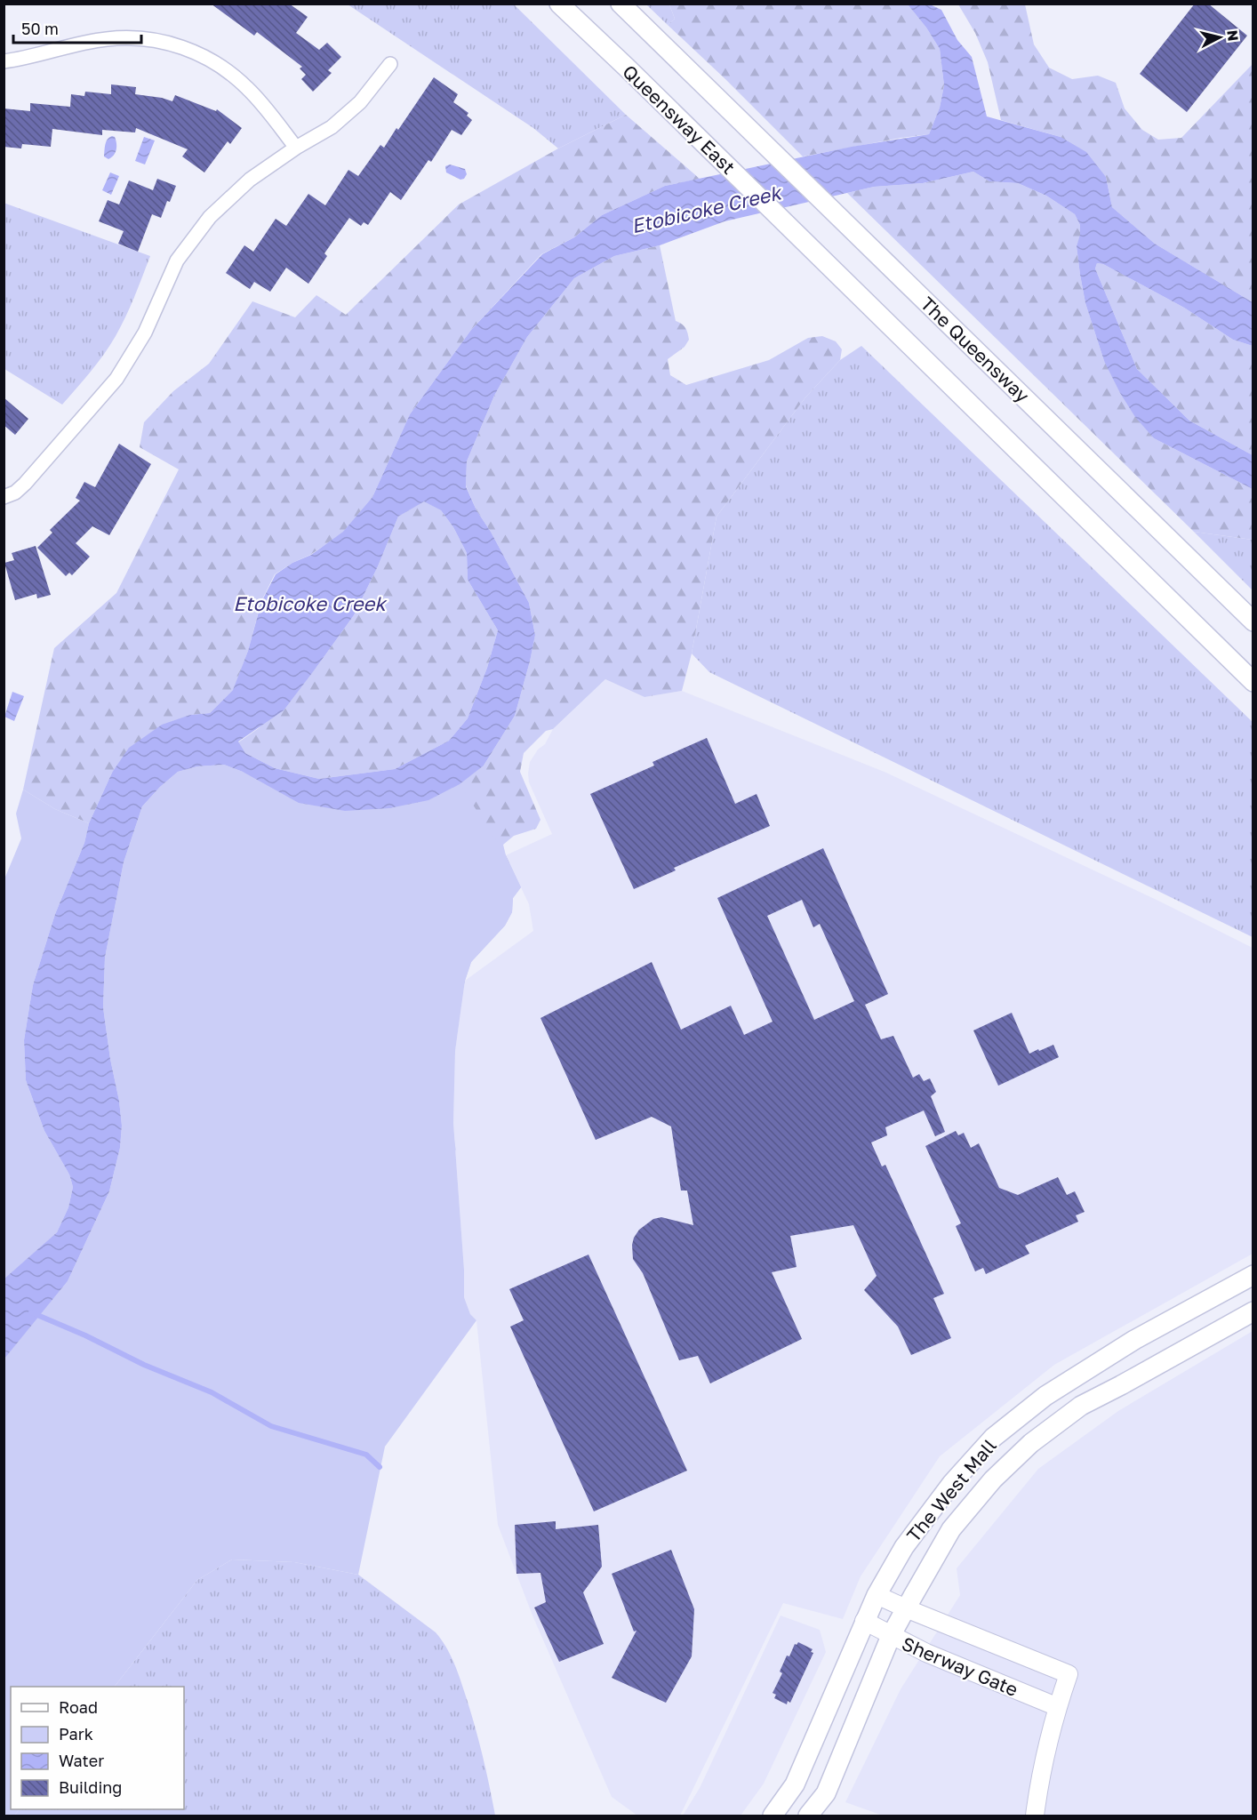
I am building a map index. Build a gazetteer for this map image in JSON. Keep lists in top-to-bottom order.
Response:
{
  "streets": {
    "main road": ["Queensway East", "The Queensway", "The West Mall"],
    "street": ["Sherway Gate"]
  },
  "crossings": [
    ["The West Mall", "Sherway Gate"]
  ],
  "water": ["Etobicoke Creek"],
  "legend": [
    "Road",
    "Park",
    "Water",
    "Building"
  ],
  "scale_bar": "50 m",
  "north": "right"
}
